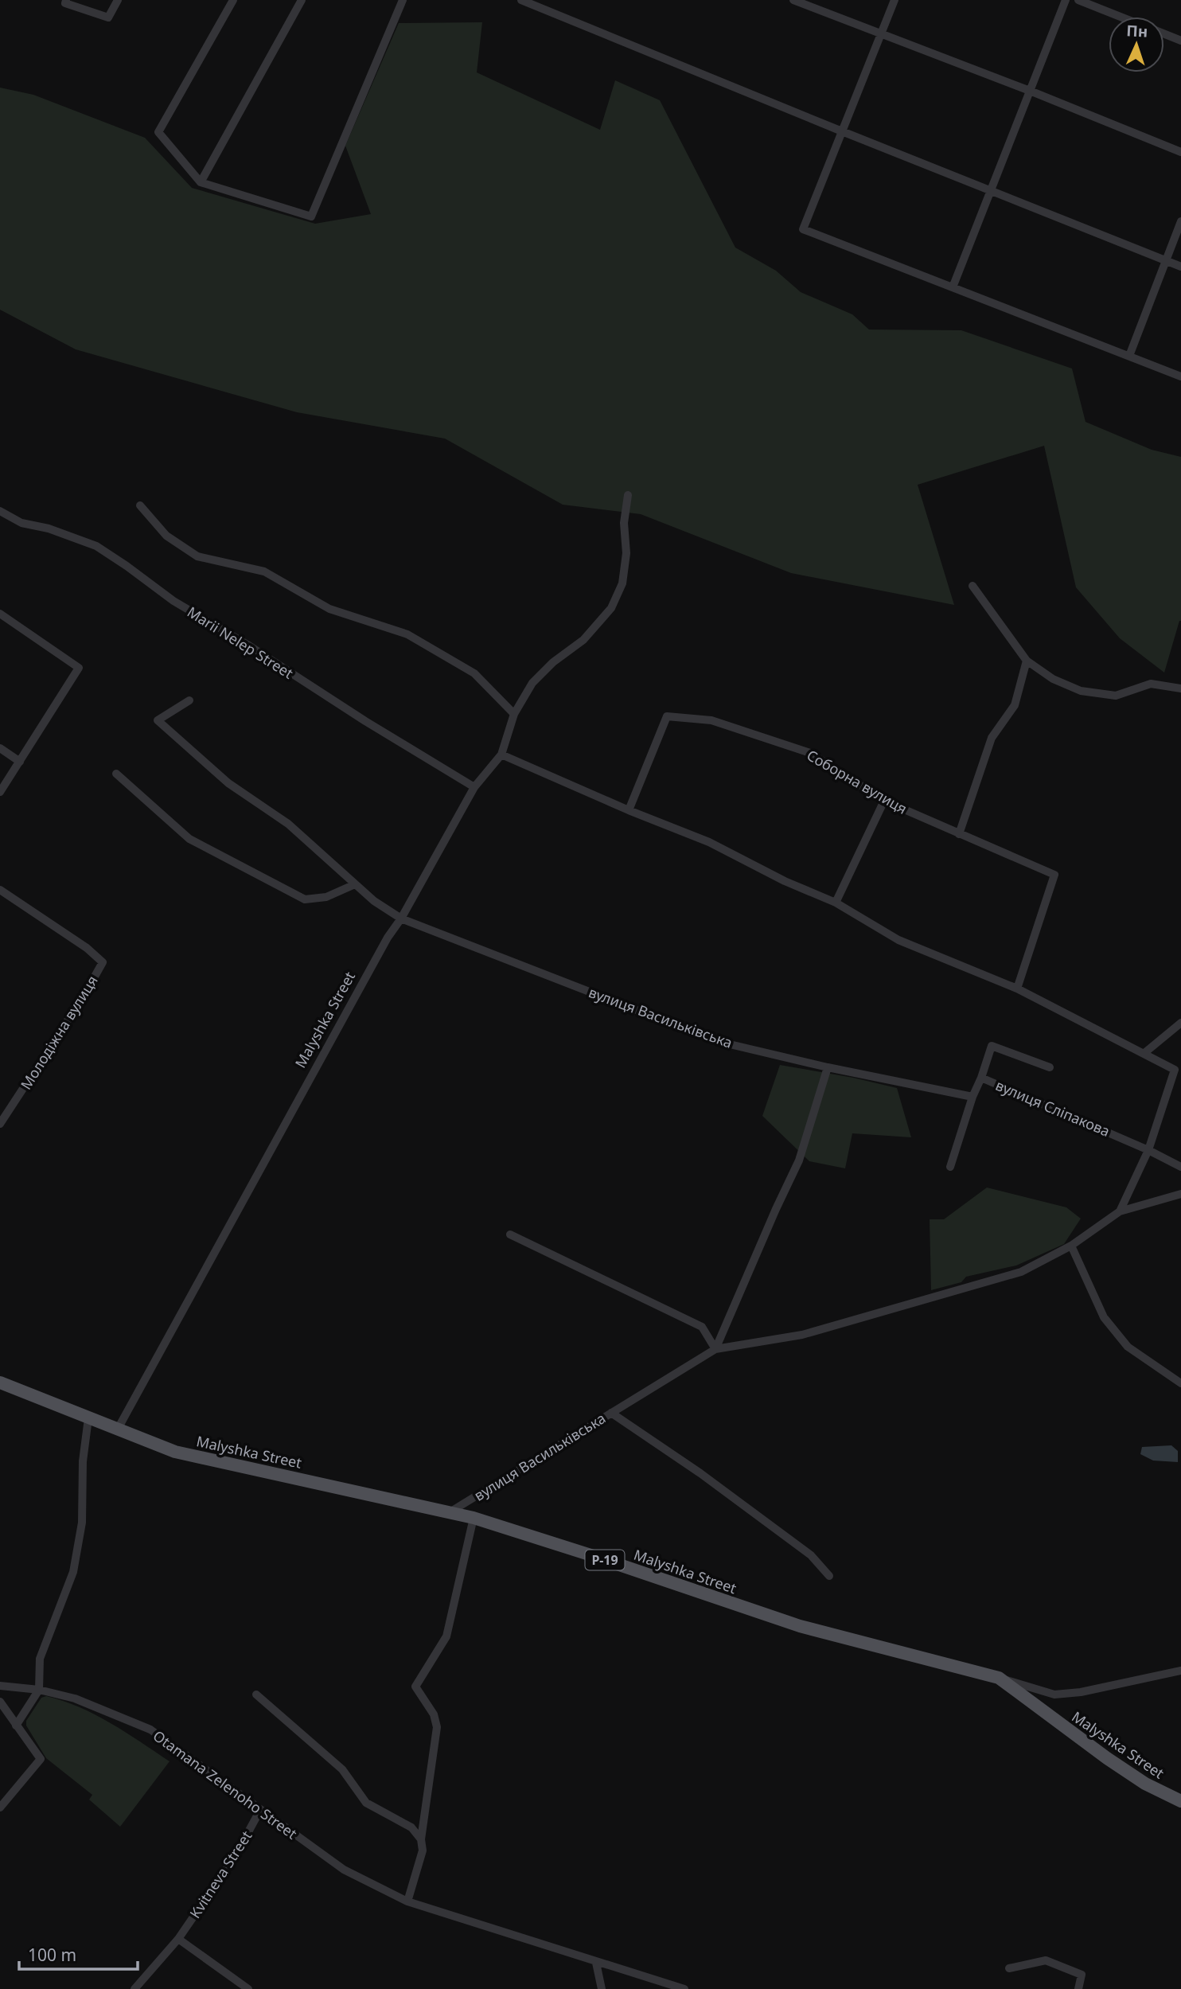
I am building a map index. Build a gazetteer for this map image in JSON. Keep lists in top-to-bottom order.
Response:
{
  "streets": {
    "main road": ["Malyshka Street", "Р-19"],
    "street": [
      "Marii Nelep Street",
      "Соборна вулиця",
      "вулиця Васильківська",
      "Молодіжна вулиця",
      "вулиця Сліпакова",
      "Otamana Zelenoho Street",
      "Kvitneva Street"
    ]
  },
  "crossings": [
    ["вулиця Васильківська", "Malyshka Street"],
    ["вулиця Васильківська", "вулиця Сліпакова"],
    ["Otamana Zelenoho Street", "Kvitneva Street"]
  ],
  "scale_bar": "100 m",
  "north": "top"
}
